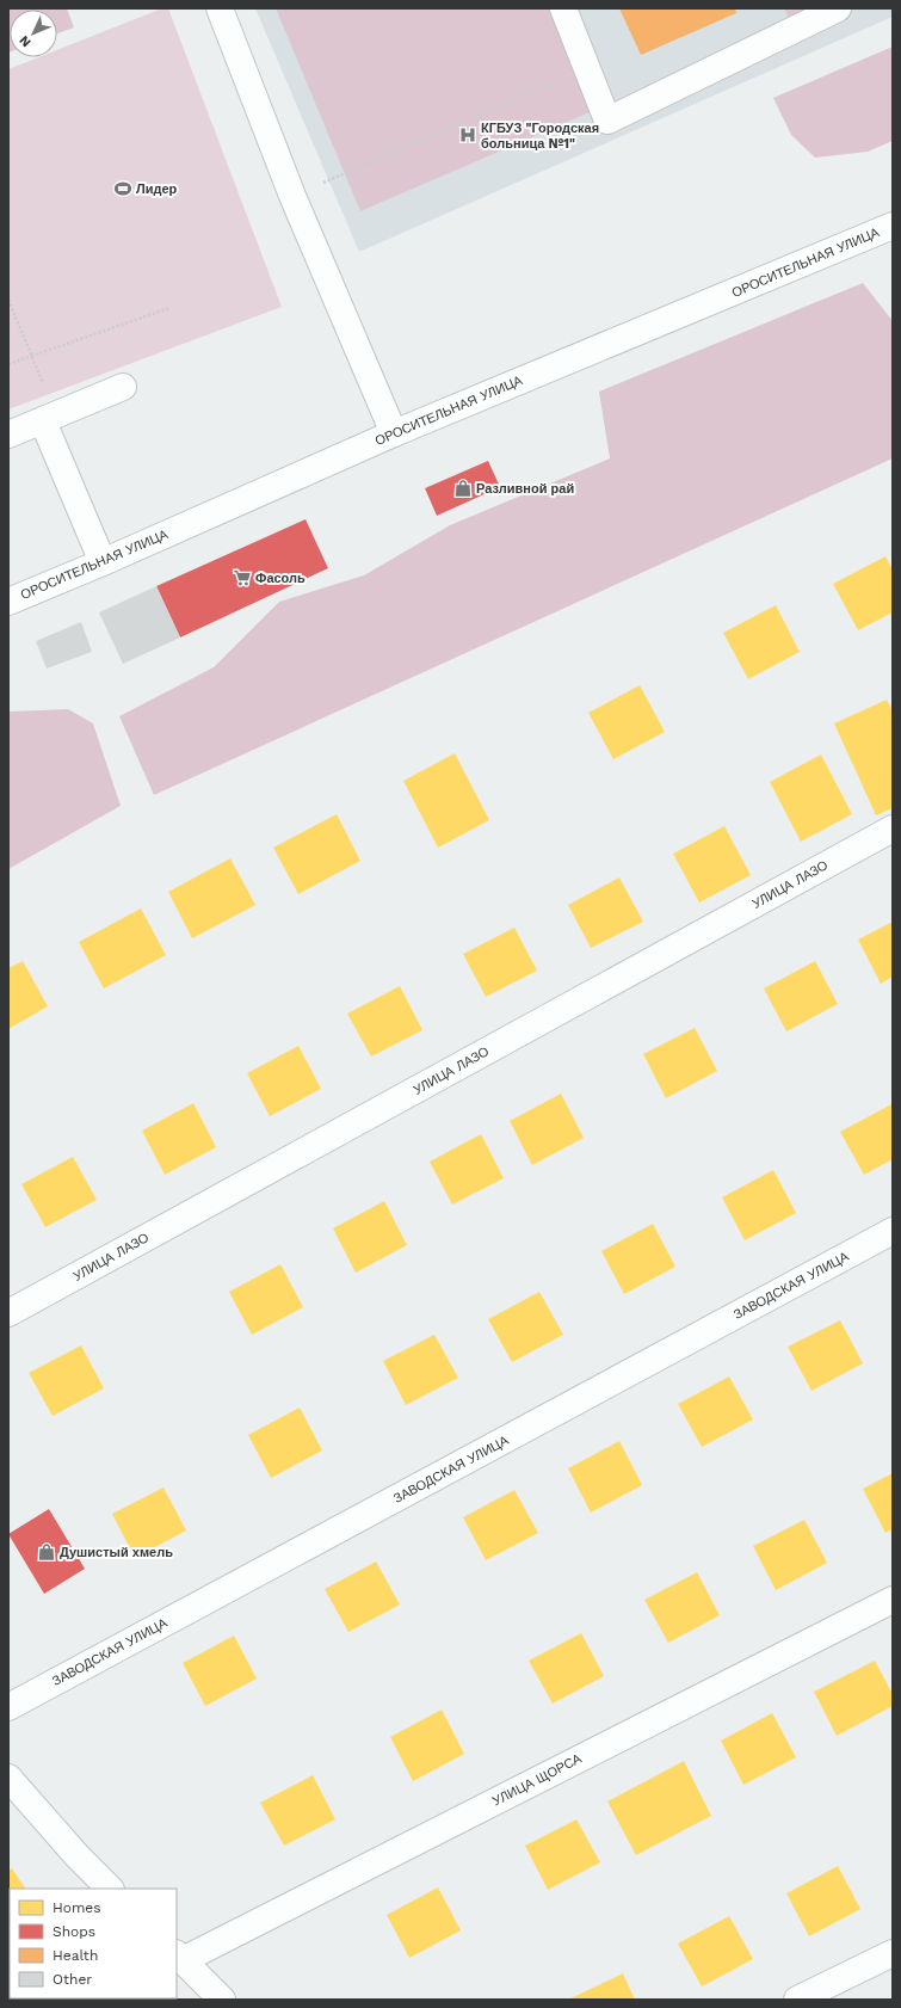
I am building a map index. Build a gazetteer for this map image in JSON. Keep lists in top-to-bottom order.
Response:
{
  "streets": {
    "street": [
      "ОРОСИТЕЛЬНАЯ УЛИЦА",
      "УЛИЦА ЛАЗО",
      "ЗАВОДСКАЯ УЛИЦА",
      "УЛИЦА ЩОРСА"
    ]
  },
  "places": {
    "hospital": ["КГБУЗ \"Городская больница №1\""],
    "sports": ["Лидер"],
    "shop": ["Разливной рай", "Душистый хмель"],
    "supermarket": ["Фасоль"]
  },
  "legend": [
    "Homes",
    "Shops",
    "Health",
    "Other"
  ],
  "north": "bottom left"
}
